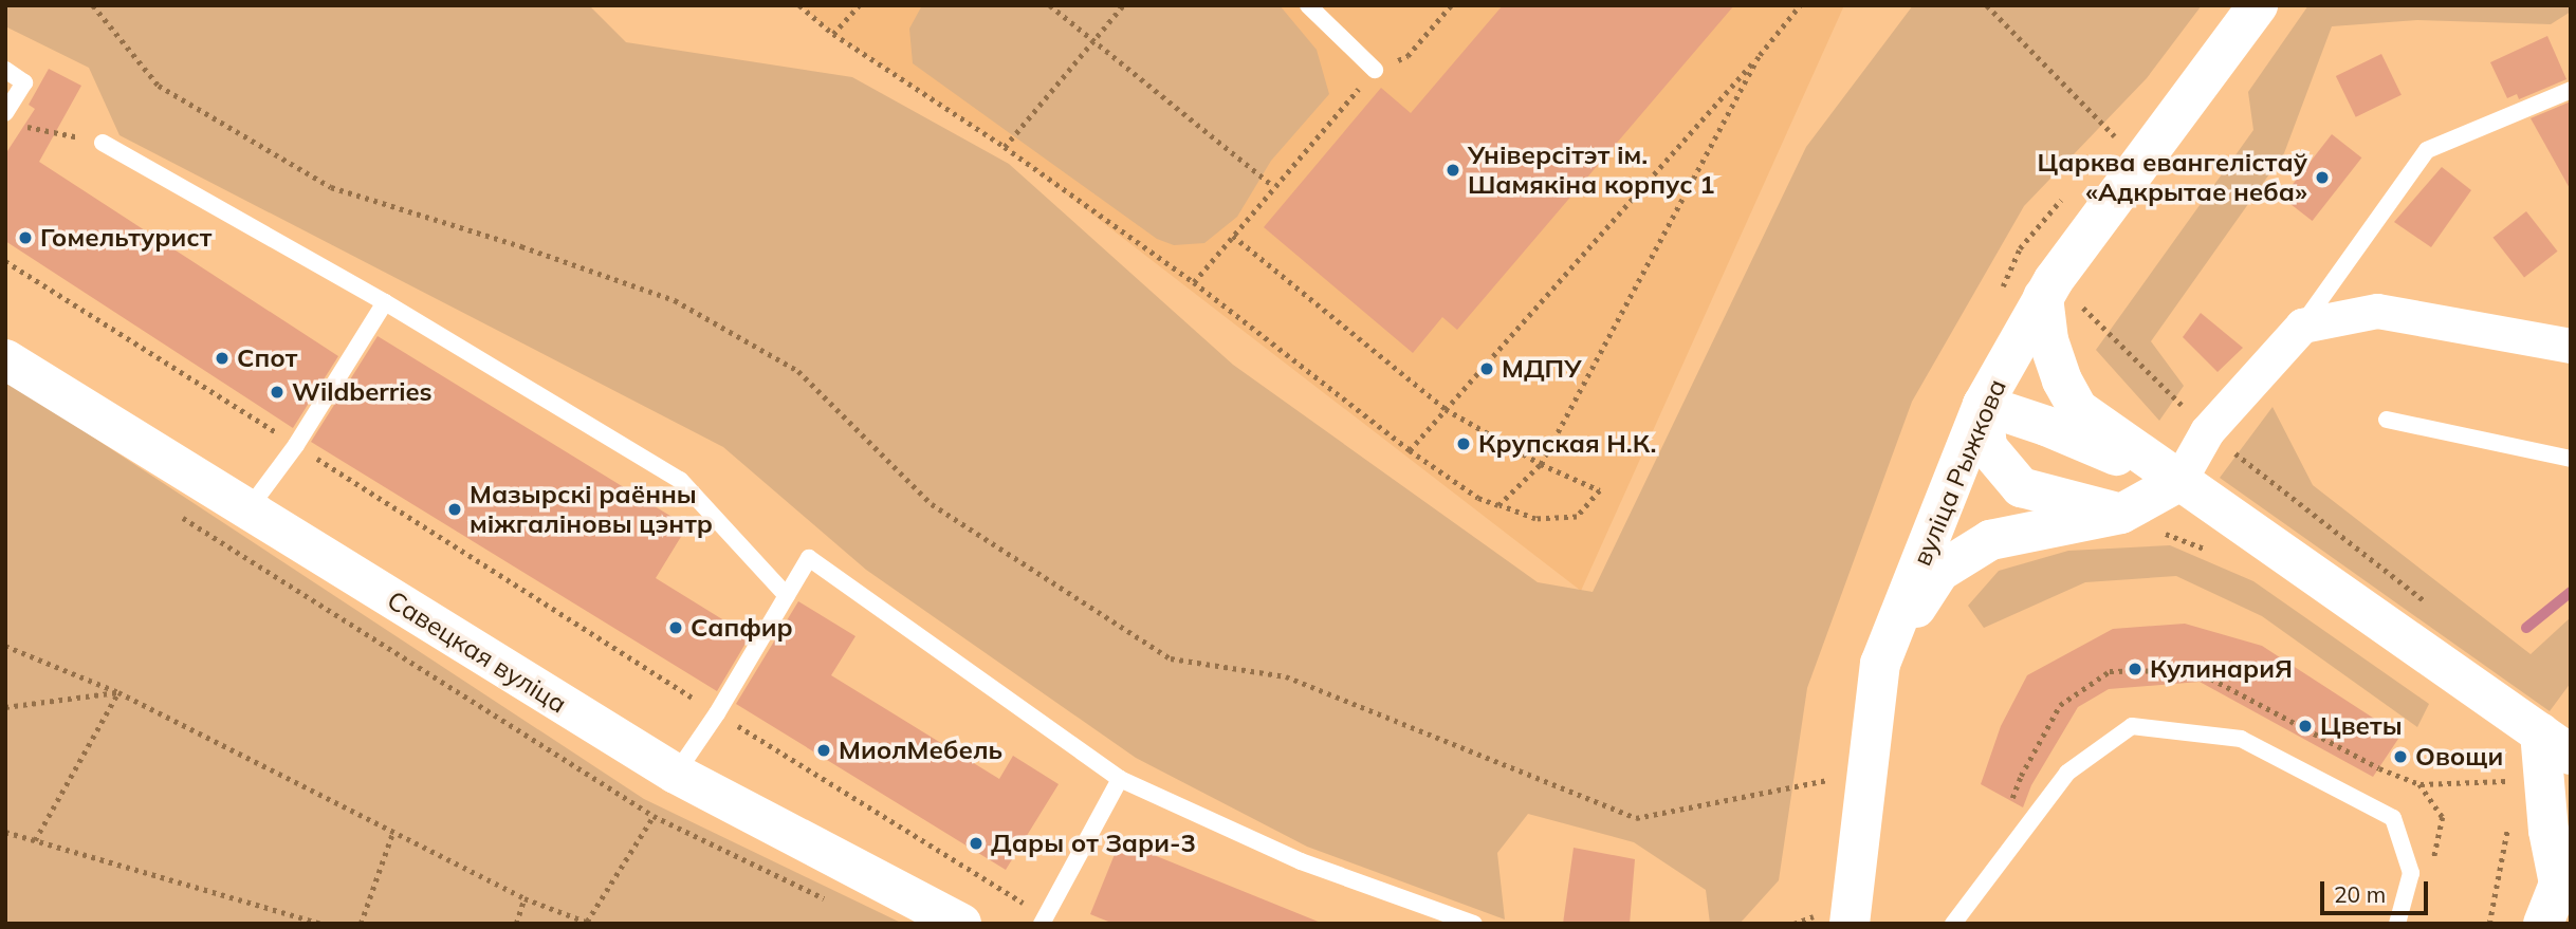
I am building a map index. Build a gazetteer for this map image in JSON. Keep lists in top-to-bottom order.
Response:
{
  "streets": {
    "main road": ["вуліца Рыжкова", "Савецкая вуліца"]
  },
  "places": [
    "Універсітэт ім. Шамякіна корпус 1",
    "Царква евангелістаў «Адкрытае неба»",
    "Гомельтурист",
    "Спот",
    "МДПУ",
    "Wildberries",
    "Крупская Н.К.",
    "Мазырскі раённы міжгаліновы цэнтр",
    "Сапфир",
    "КулинариЯ",
    "Цветы",
    "МиолМебель",
    "Овощи",
    "Дары от Зари-3"
  ],
  "scale_bar": "20 m"
}
